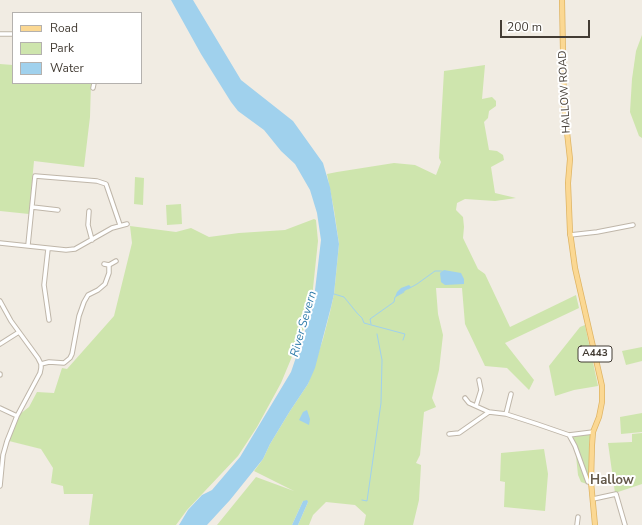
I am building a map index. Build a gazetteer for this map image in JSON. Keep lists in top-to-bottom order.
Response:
{
  "streets": {
    "main road": ["HALLOW ROAD", "A443"]
  },
  "crossings": [
    ["HALLOW ROAD", "A443"]
  ],
  "districts": ["Hallow"],
  "water": ["River Severn"],
  "legend": ["Road", "Park", "Water"],
  "scale_bar": "200 m"
}
